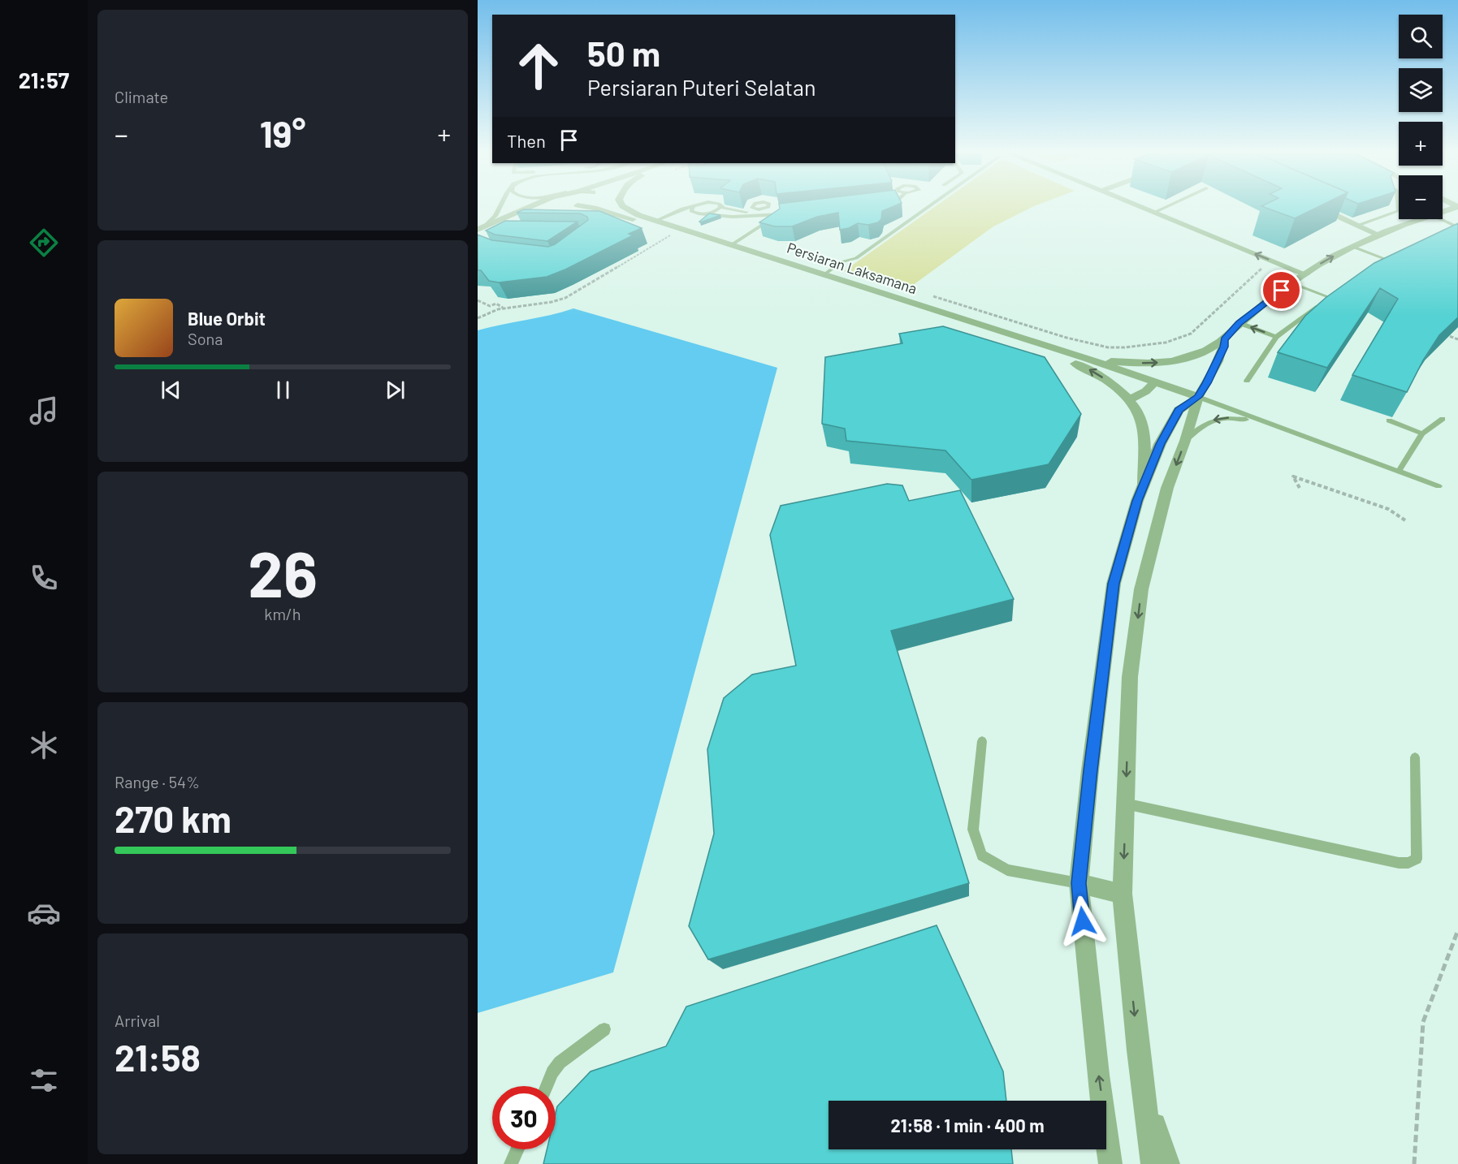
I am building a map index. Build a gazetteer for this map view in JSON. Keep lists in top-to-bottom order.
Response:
{
  "streets": {
    "street": ["Persiaran Laksamana"]
  },
  "page": {
    "tabs": "21:57",
    "tile": [
      "Climate",
      ["26", "km/h"],
      ["Range · 54%", "270 km"],
      ["Arrival", "21:58"]
    ],
    "map_buttons": ["+", "−"],
    "turn": ["50 m", "Persiaran Puteri Selatan"],
    "heat": ["−", "19°", "+"],
    "then": "Then",
    "song": ["Blue Orbit", "Sona"],
    "limit": "30",
    "trip": "21:58 · 1 min · 400 m"
  }
}
